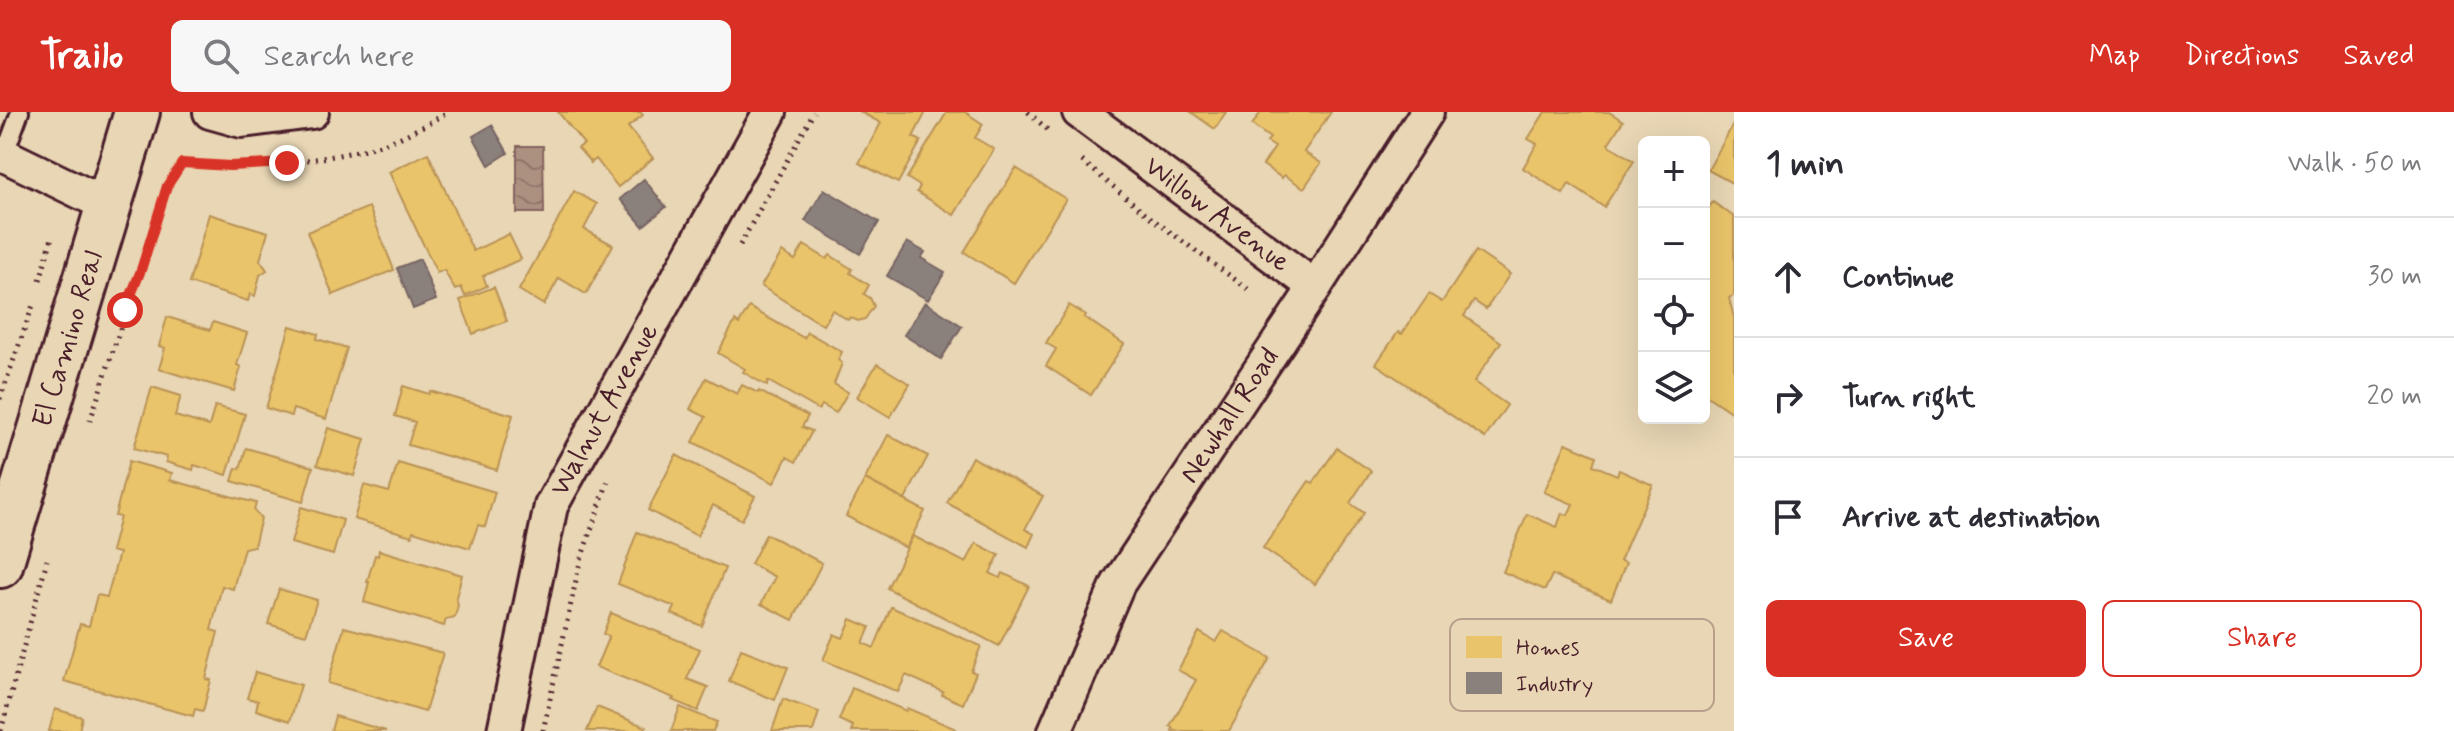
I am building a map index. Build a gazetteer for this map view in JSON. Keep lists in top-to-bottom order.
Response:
{
  "streets": {
    "main road": ["El Camino Real"],
    "street": ["Willow Avenue", "Walnut Avenue", "Newhall Road"]
  },
  "crossings": [
    ["Willow Avenue", "Newhall Road"]
  ],
  "legend": ["Homes", "Industry"],
  "page": {
    "header": "Trailo",
    "search": "Search here",
    "nav": ["Map", "Directions", "Saved"],
    "heading": ["1 min", "Walk · 50 m"],
    "map_buttons": ["+", "−"],
    "list": [
      ["Continue", "30 m"],
      ["Turn right", "20 m"],
      "Arrive at destination"
    ],
    "buttons": ["Save", "Share"]
  }
}
